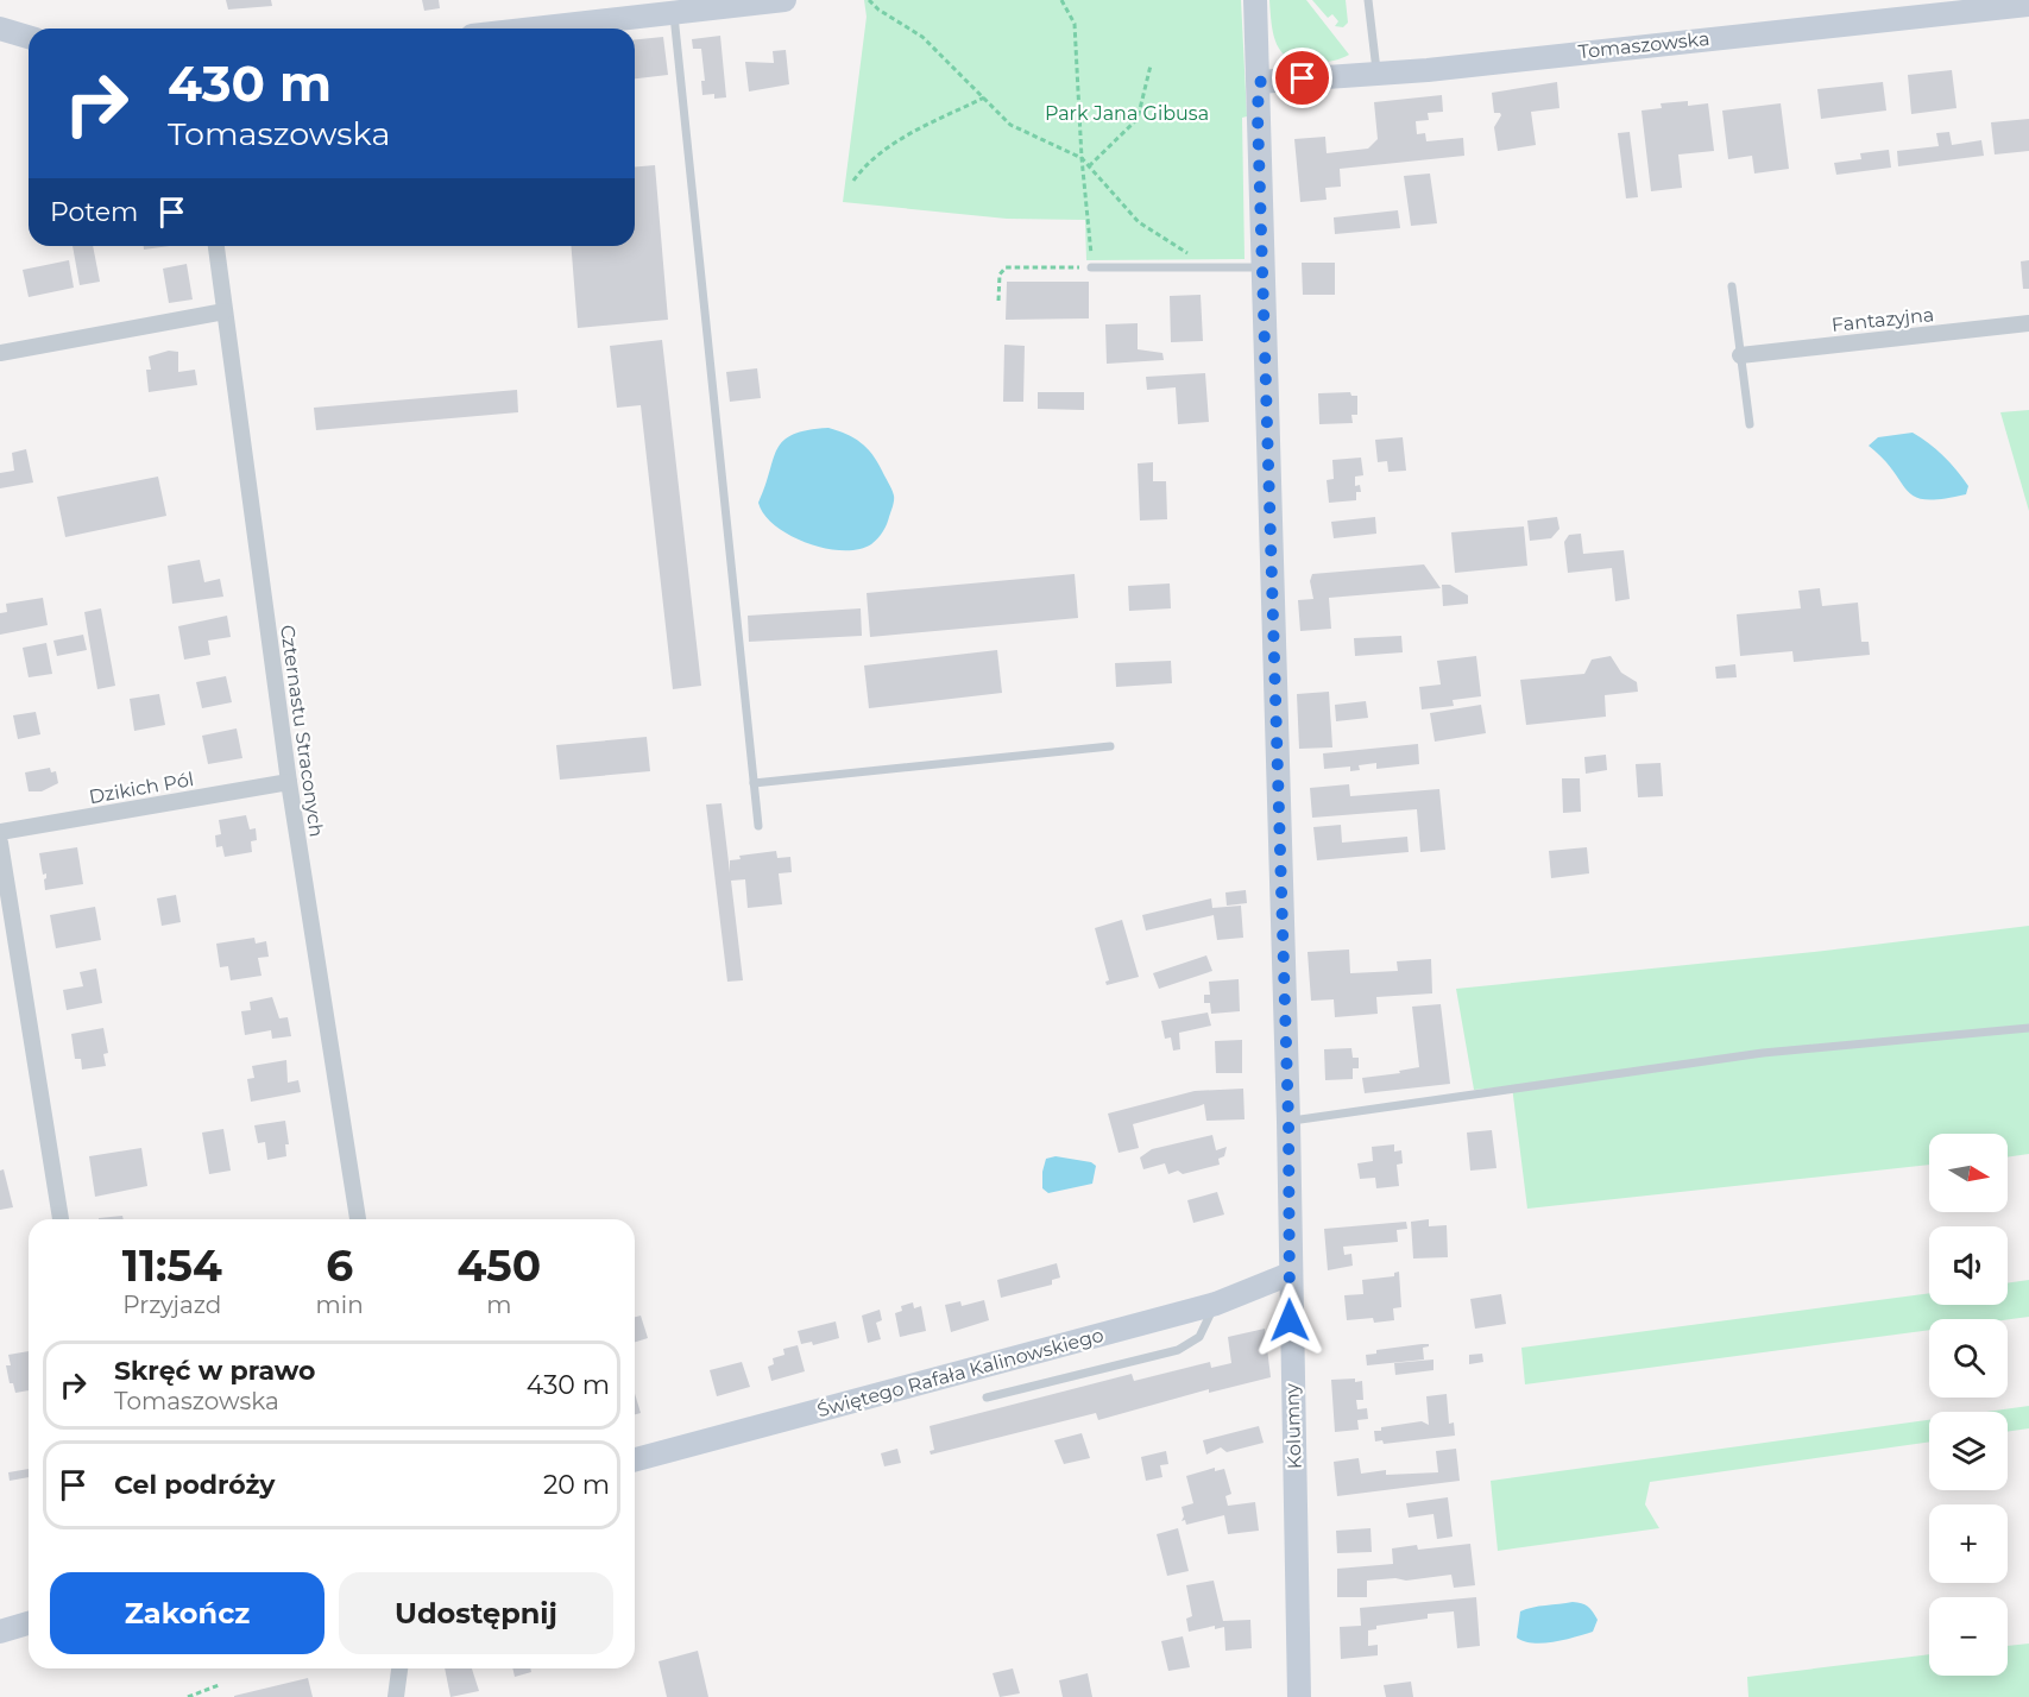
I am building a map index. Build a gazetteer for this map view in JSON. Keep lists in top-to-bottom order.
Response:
{
  "streets": {
    "street": [
      "Tomaszowska",
      "Fantazyjna",
      "Czternastu Straconych",
      "Dzikich Pól",
      "Świętego Rafała Kalinowskiego",
      "Kolumny"
    ]
  },
  "crossings": [
    ["Tomaszowska", "Kolumny"],
    ["Czternastu Straconych", "Dzikich Pól"],
    ["Świętego Rafała Kalinowskiego", "Kolumny"]
  ],
  "parks": ["Park Jana Gibusa"],
  "north": "right",
  "page": {
    "turn": ["430 m", "Tomaszowska"],
    "then": "Potem",
    "map_buttons": ["+", "−"],
    "eta": [
      "11:54",
      "Przyjazd",
      "6",
      "min",
      "450",
      "m"
    ],
    "list": [
      {
        "name": "Skręć w prawo",
        "note": "Tomaszowska",
        "value": "430 m"
      },
      {
        "name": "Cel podróży",
        "value": "20 m"
      }
    ],
    "buttons": ["Zakończ", "Udostępnij"]
  }
}
